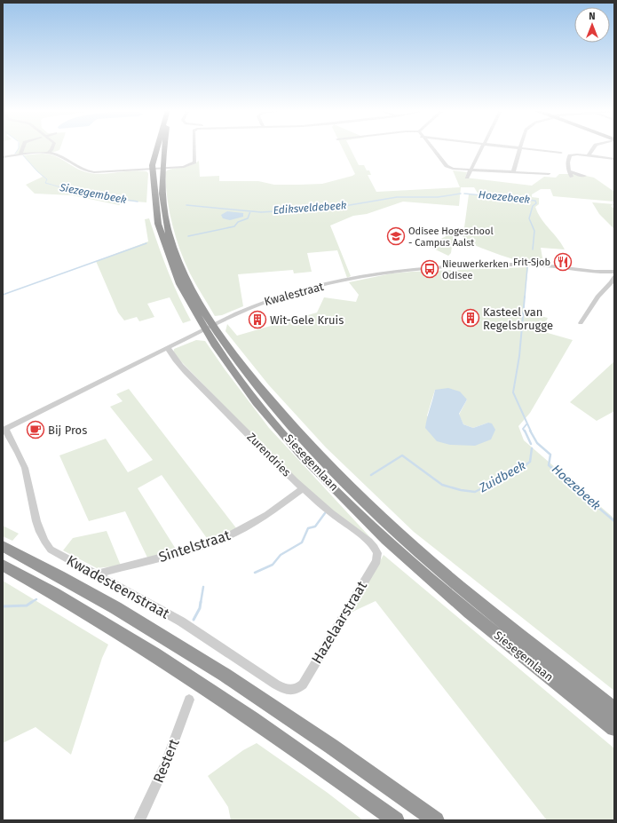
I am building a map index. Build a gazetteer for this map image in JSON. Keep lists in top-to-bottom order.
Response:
{
  "streets": {
    "highway": ["Siesegemlaan"],
    "street": [
      "Kwalestraat",
      "Zurendries",
      "Sintelstraat",
      "Kwadesteenstraat",
      "Hazelaarstraat",
      "Restert"
    ]
  },
  "crossings": [
    ["Kwalestraat", "Zurendries"],
    ["Kwalestraat", "Siesegemlaan"],
    ["Kwalestraat", "Kwadesteenstraat"],
    ["Zurendries", "Sintelstraat"],
    ["Zurendries", "Hazelaarstraat"],
    ["Sintelstraat", "Kwadesteenstraat"],
    ["Kwadesteenstraat", "Hazelaarstraat"]
  ],
  "water": [
    "Siezegembeek",
    "Hoezebeek",
    "Ediksveldebeek",
    "Zuidbeek"
  ],
  "places": {
    "school or university": ["Odisee Hogeschool - Campus Aalst"],
    "restaurant": ["Frit-Sjob"],
    "bus stop": ["Nieuwerkerken Odisee"],
    "building": ["Kasteel van Regelsbrugge", "Wit-Gele Kruis"],
    "cafe": ["Bij Pros"]
  },
  "north": "top"
}
